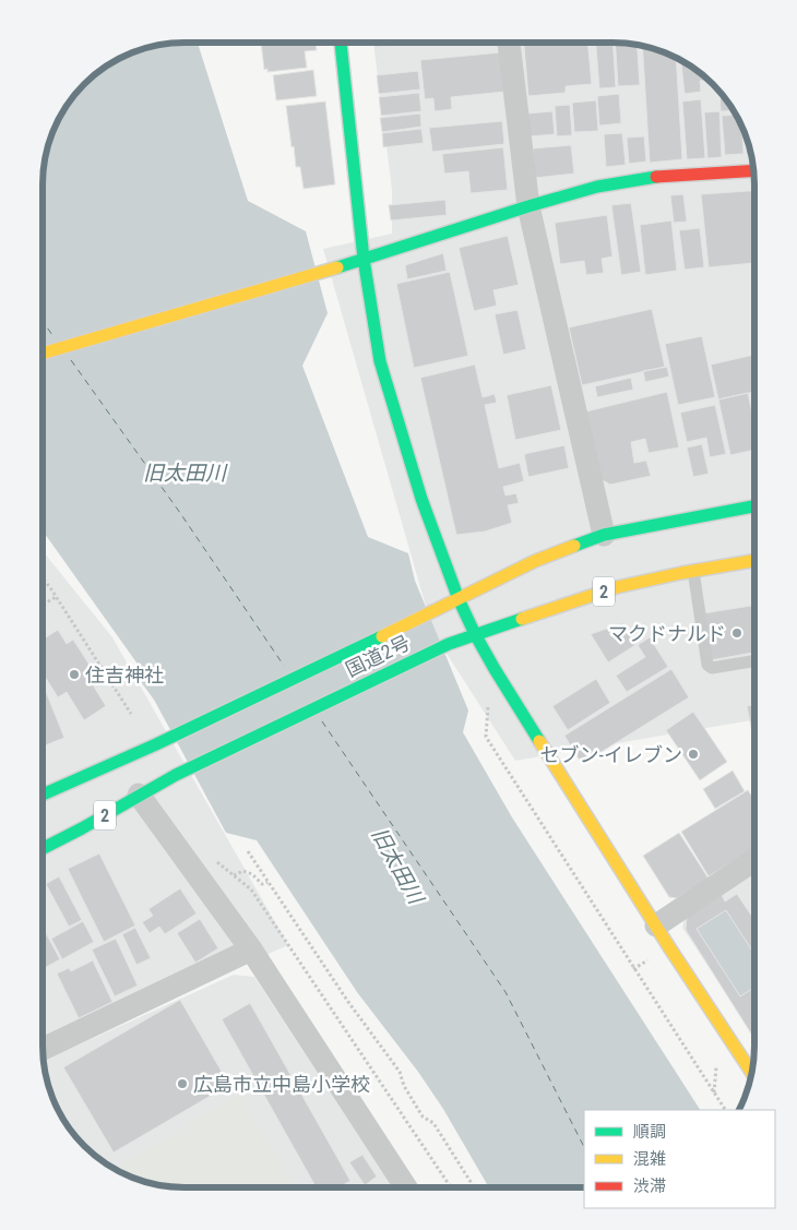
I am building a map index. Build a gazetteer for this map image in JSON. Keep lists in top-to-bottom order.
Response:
{
  "streets": {
    "main road": ["2", "国道2号"]
  },
  "water": ["旧太田川"],
  "places": [
    "マクドナルド",
    "住吉神社",
    "セブン-イレブン",
    "広島市立中島小学校"
  ],
  "legend": ["順調", "混雑", "渋滞"]
}
